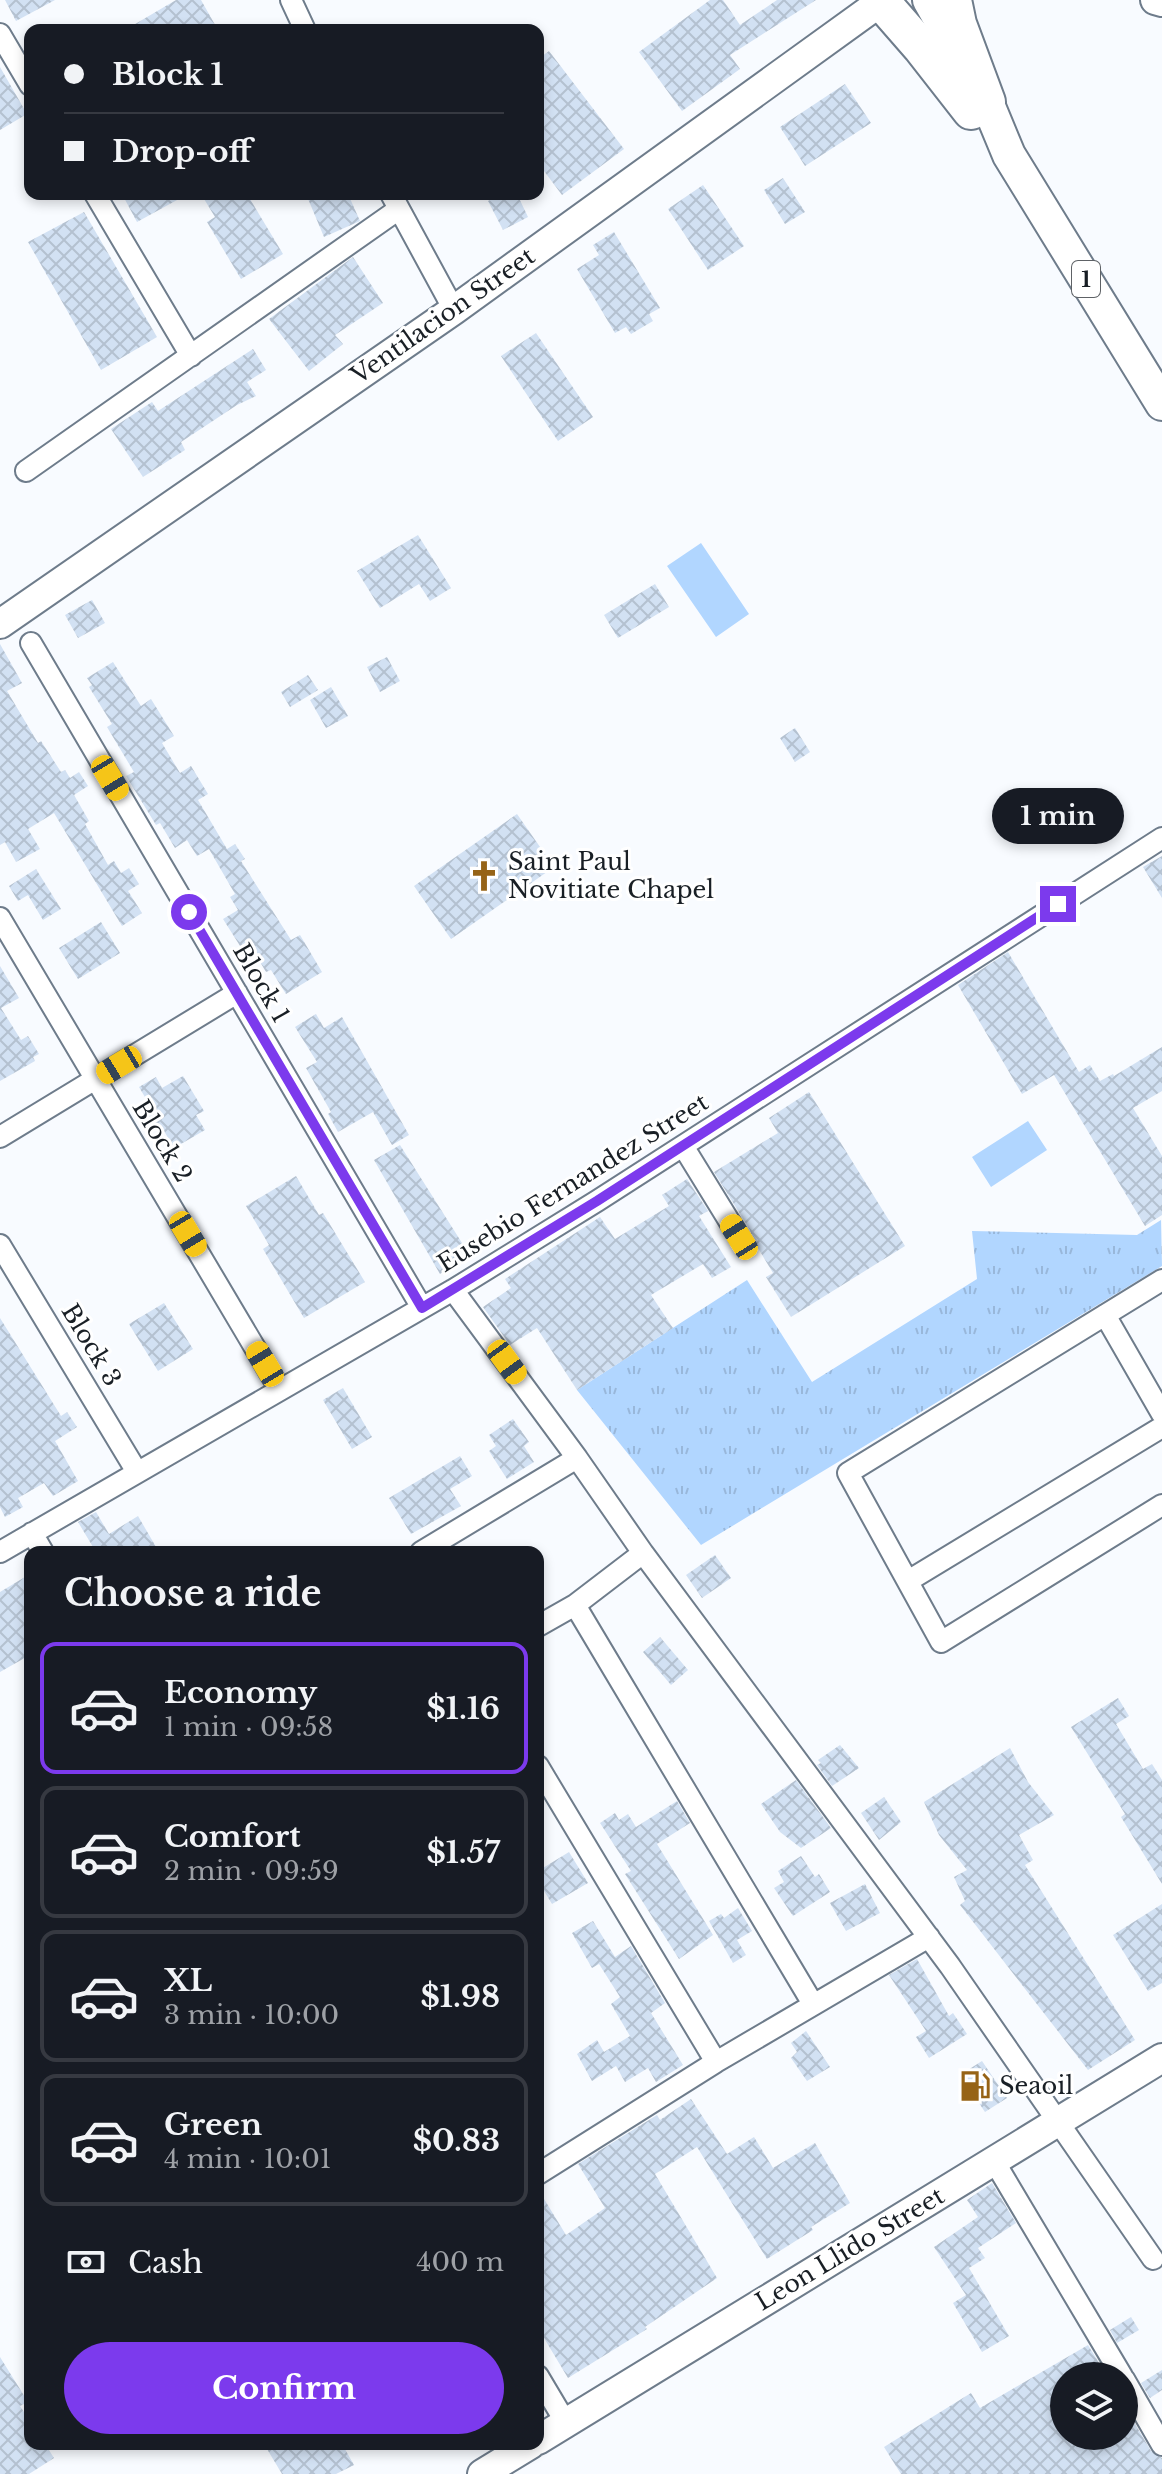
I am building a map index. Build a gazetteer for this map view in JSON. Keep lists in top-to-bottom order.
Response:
{
  "streets": {
    "main road": ["1"],
    "street": [
      "Ventilacion Street",
      "Block 1",
      "Block 2",
      "Eusebio Fernandez Street",
      "Block 3",
      "Leon Llido Street"
    ]
  },
  "crossings": [
    ["Block 1", "Eusebio Fernandez Street"],
    ["Block 2", "Eusebio Fernandez Street"],
    ["Eusebio Fernandez Street", "Block 3"]
  ],
  "places": {
    "church": ["Saint Paul Novitiate Chapel"],
    "fuel station": ["Seaoil"]
  },
  "page": {
    "banner": ["Block 1", "Drop-off"],
    "bubble": "1 min",
    "heading": "Choose a ride",
    "list": [
      {
        "name": "Economy",
        "note": "1 min · 09:58",
        "value": "$1.16"
      },
      {
        "name": "Comfort",
        "note": "2 min · 09:59",
        "value": "$1.57"
      },
      {
        "name": "XL",
        "note": "3 min · 10:00",
        "value": "$1.98"
      },
      {
        "name": "Green",
        "note": "4 min · 10:01",
        "value": "$0.83"
      }
    ],
    "pay": ["Cash", "400 m"],
    "buttons": "Confirm"
  }
}
